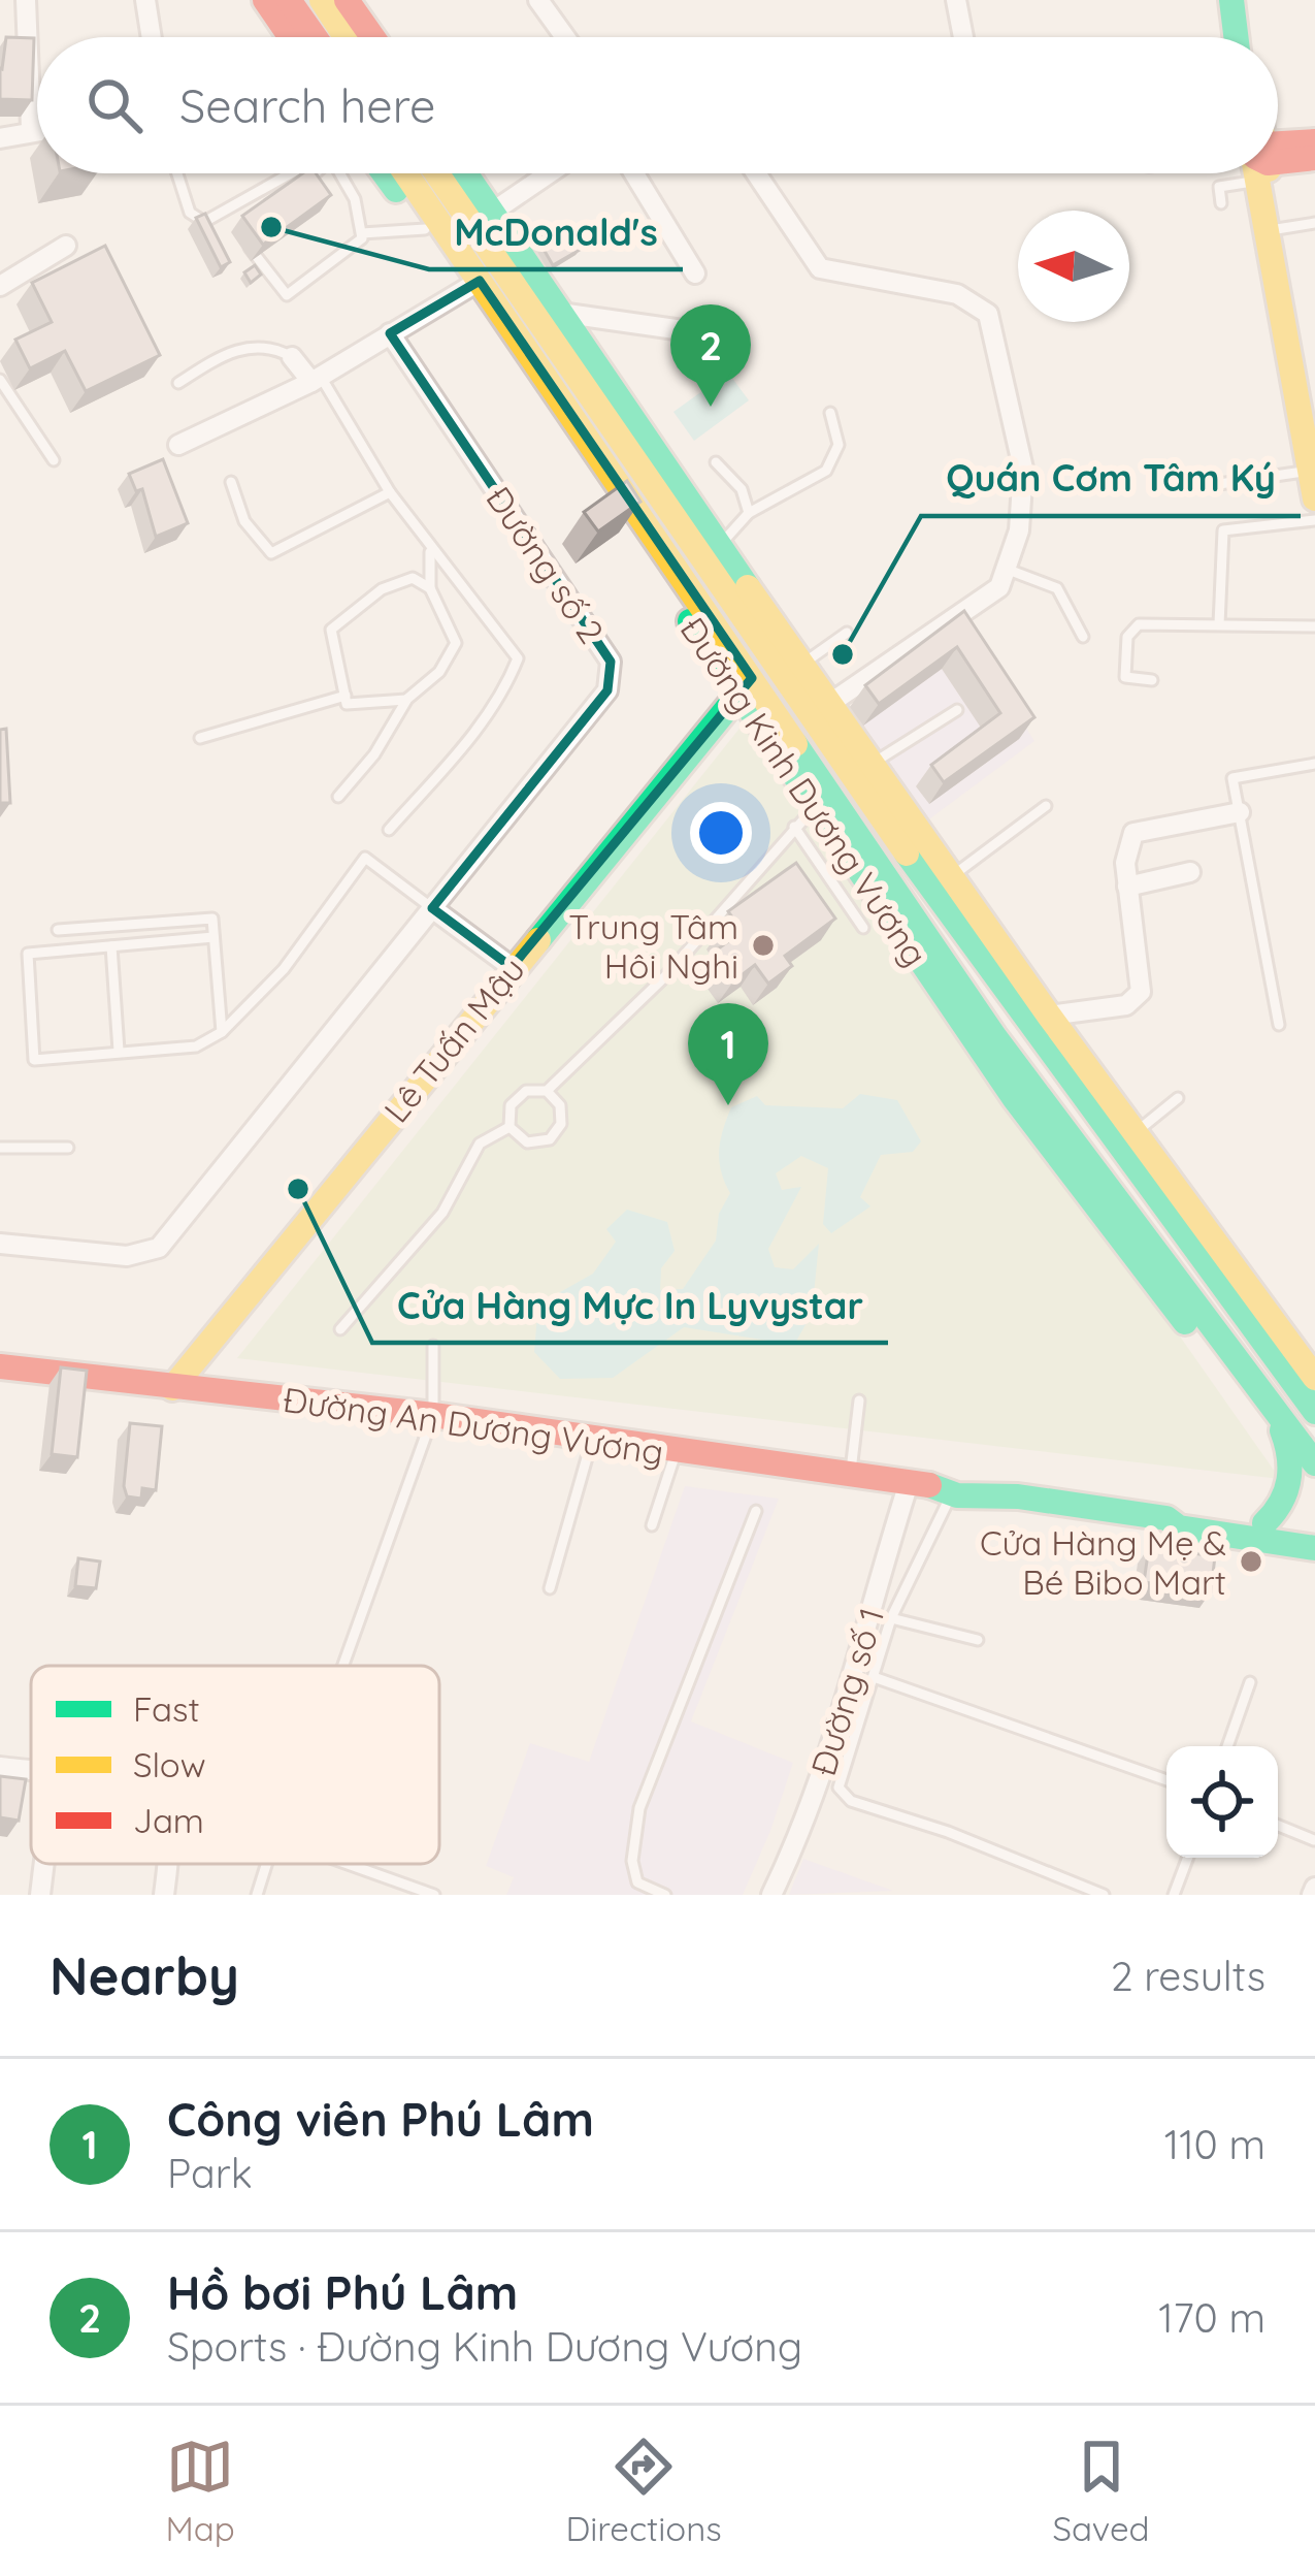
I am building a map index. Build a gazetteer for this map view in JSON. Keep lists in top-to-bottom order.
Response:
{
  "streets": {
    "main road": ["Đường Kinh Dương Vương", "Lê Tuấn Mậu", "Đường An Dương Vương"],
    "street": ["Đường số 2", "Đường số 1"]
  },
  "crossings": [
    ["Đường Kinh Dương Vương", "Lê Tuấn Mậu"],
    ["Lê Tuấn Mậu", "Đường An Dương Vương"],
    ["Đường An Dương Vương", "Đường số 1"]
  ],
  "places": [
    "McDonald's",
    "Quán Cơm Tâm Ký",
    "Trung Tâm Hôi Nghi",
    "Cửa Hàng Mực In Lyvystar",
    "Cửa Hàng Mẹ & Bé Bibo Mart"
  ],
  "legend": ["Fast", "Slow", "Jam"],
  "north": "left",
  "page": {
    "search": "Search here",
    "pins": ["2", "1"],
    "heading": ["Nearby", "2 results"],
    "list": [
      {
        "mark": "1",
        "name": "Công viên Phú Lâm",
        "note": "Park",
        "value": "110 m"
      },
      {
        "mark": "2",
        "name": "Hồ bơi Phú Lâm",
        "note": "Sports · Đường Kinh Dương Vương",
        "value": "170 m"
      }
    ],
    "nav": ["Map", "Directions", "Saved"]
  }
}
